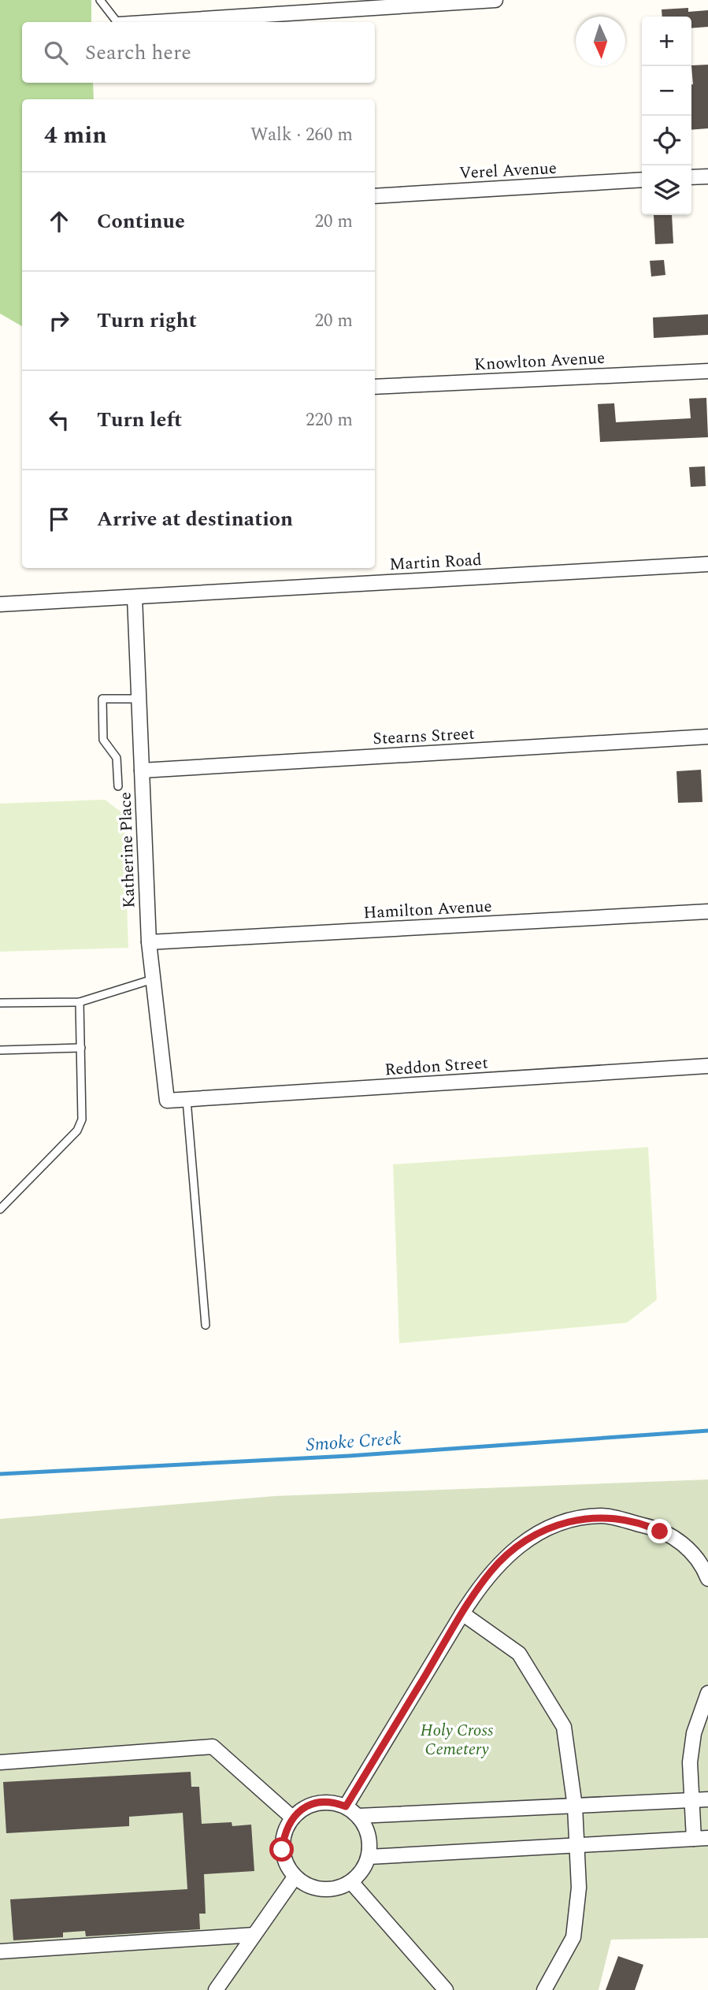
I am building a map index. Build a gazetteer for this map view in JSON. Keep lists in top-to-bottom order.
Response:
{
  "streets": {
    "street": [
      "Verel Avenue",
      "Knowlton Avenue",
      "Martin Road",
      "Stearns Street",
      "Katherine Place",
      "Hamilton Avenue",
      "Reddon Street"
    ]
  },
  "crossings": [
    ["Martin Road", "Katherine Place"],
    ["Stearns Street", "Katherine Place"],
    ["Katherine Place", "Hamilton Avenue"],
    ["Katherine Place", "Reddon Street"]
  ],
  "water": ["Smoke Creek"],
  "parks": ["Holy Cross Cemetery"],
  "north": "bottom",
  "page": {
    "map_buttons": ["+", "−"],
    "search": "Search here",
    "heading": ["4 min", "Walk · 260 m"],
    "list": [
      ["Continue", "20 m"],
      ["Turn right", "20 m"],
      ["Turn left", "220 m"],
      "Arrive at destination"
    ]
  }
}
